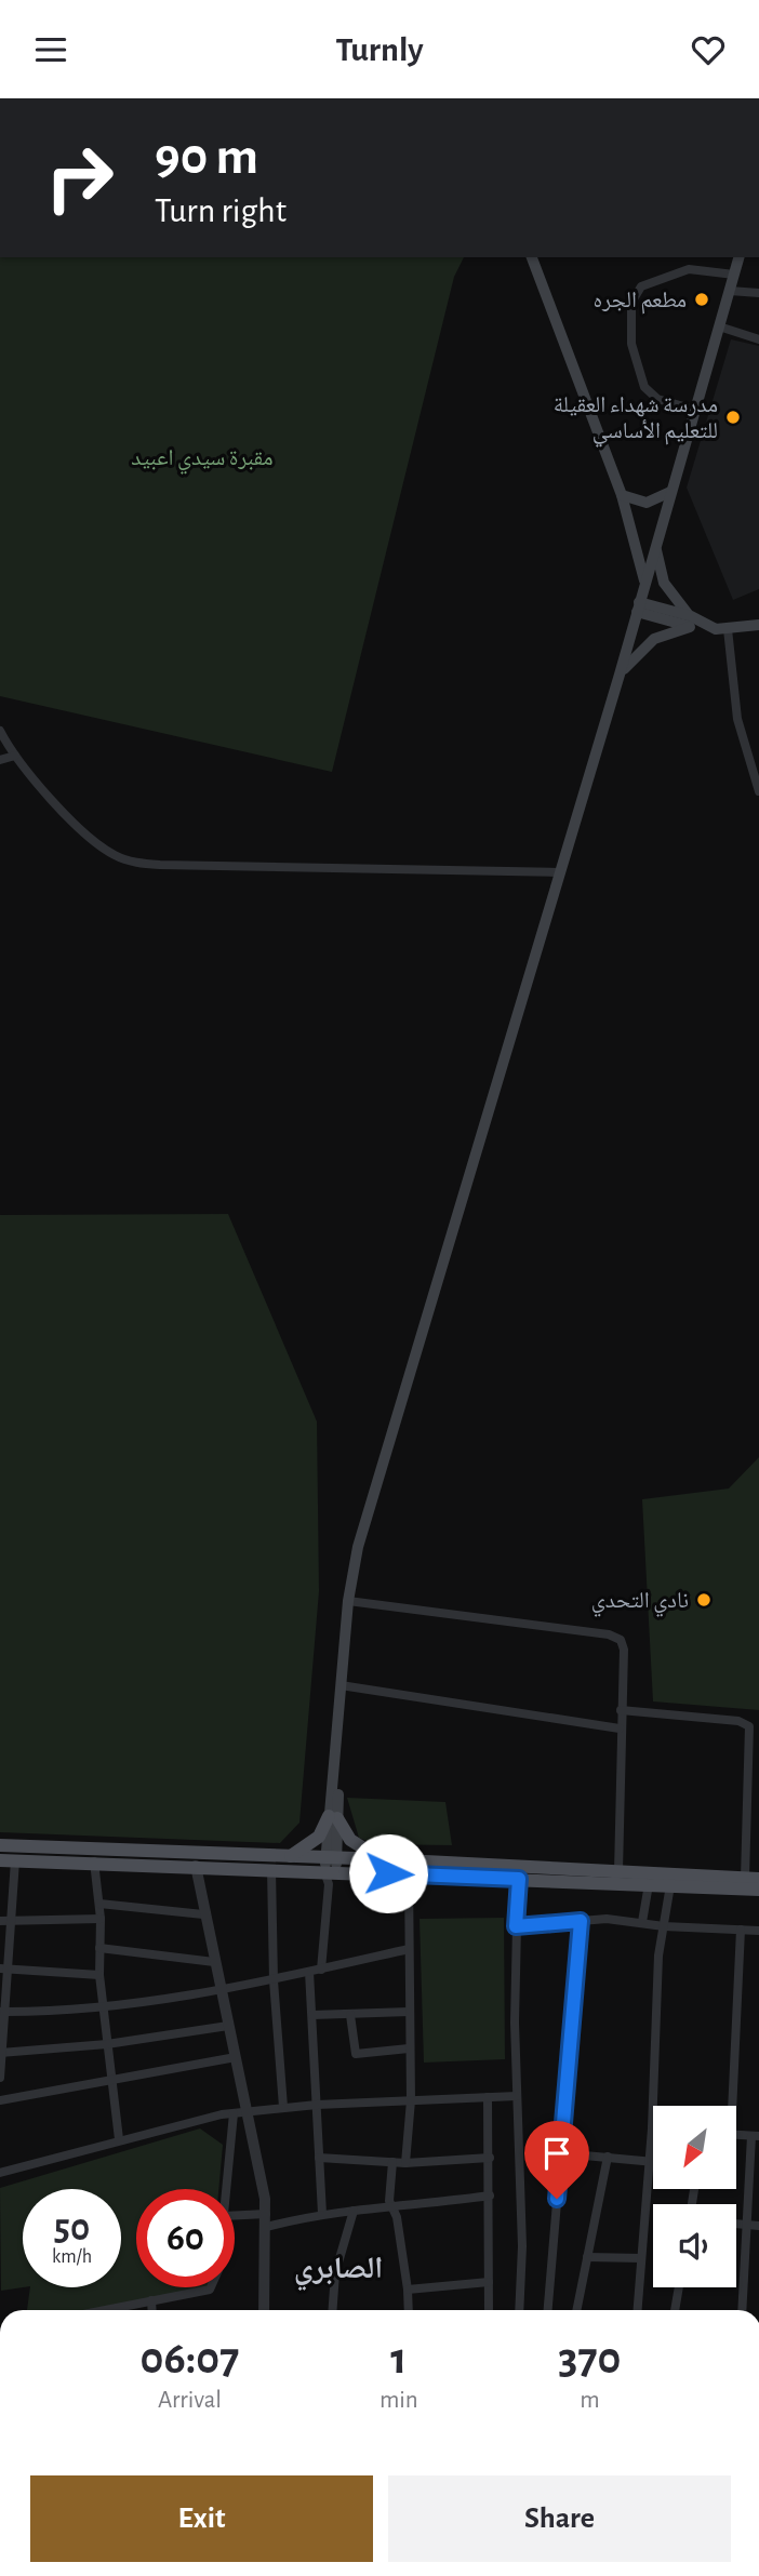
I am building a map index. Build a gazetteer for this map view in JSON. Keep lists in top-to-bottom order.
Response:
{
  "districts": ["الصابري"],
  "parks": ["مقبرة سيدي اعبيد"],
  "places": ["مطعم الجره", "مدرسة شهداء العقيلة للتعليم الأساسي", "نادي التحدي"],
  "north": "bottom left",
  "page": {
    "header": "Turnly",
    "turn": ["90 m", "Turn right"],
    "speed": "50 km/h",
    "limit": "60",
    "eta": [
      "06:07",
      "Arrival",
      "1",
      "min",
      "370",
      "m"
    ],
    "buttons": ["Exit", "Share"]
  }
}
